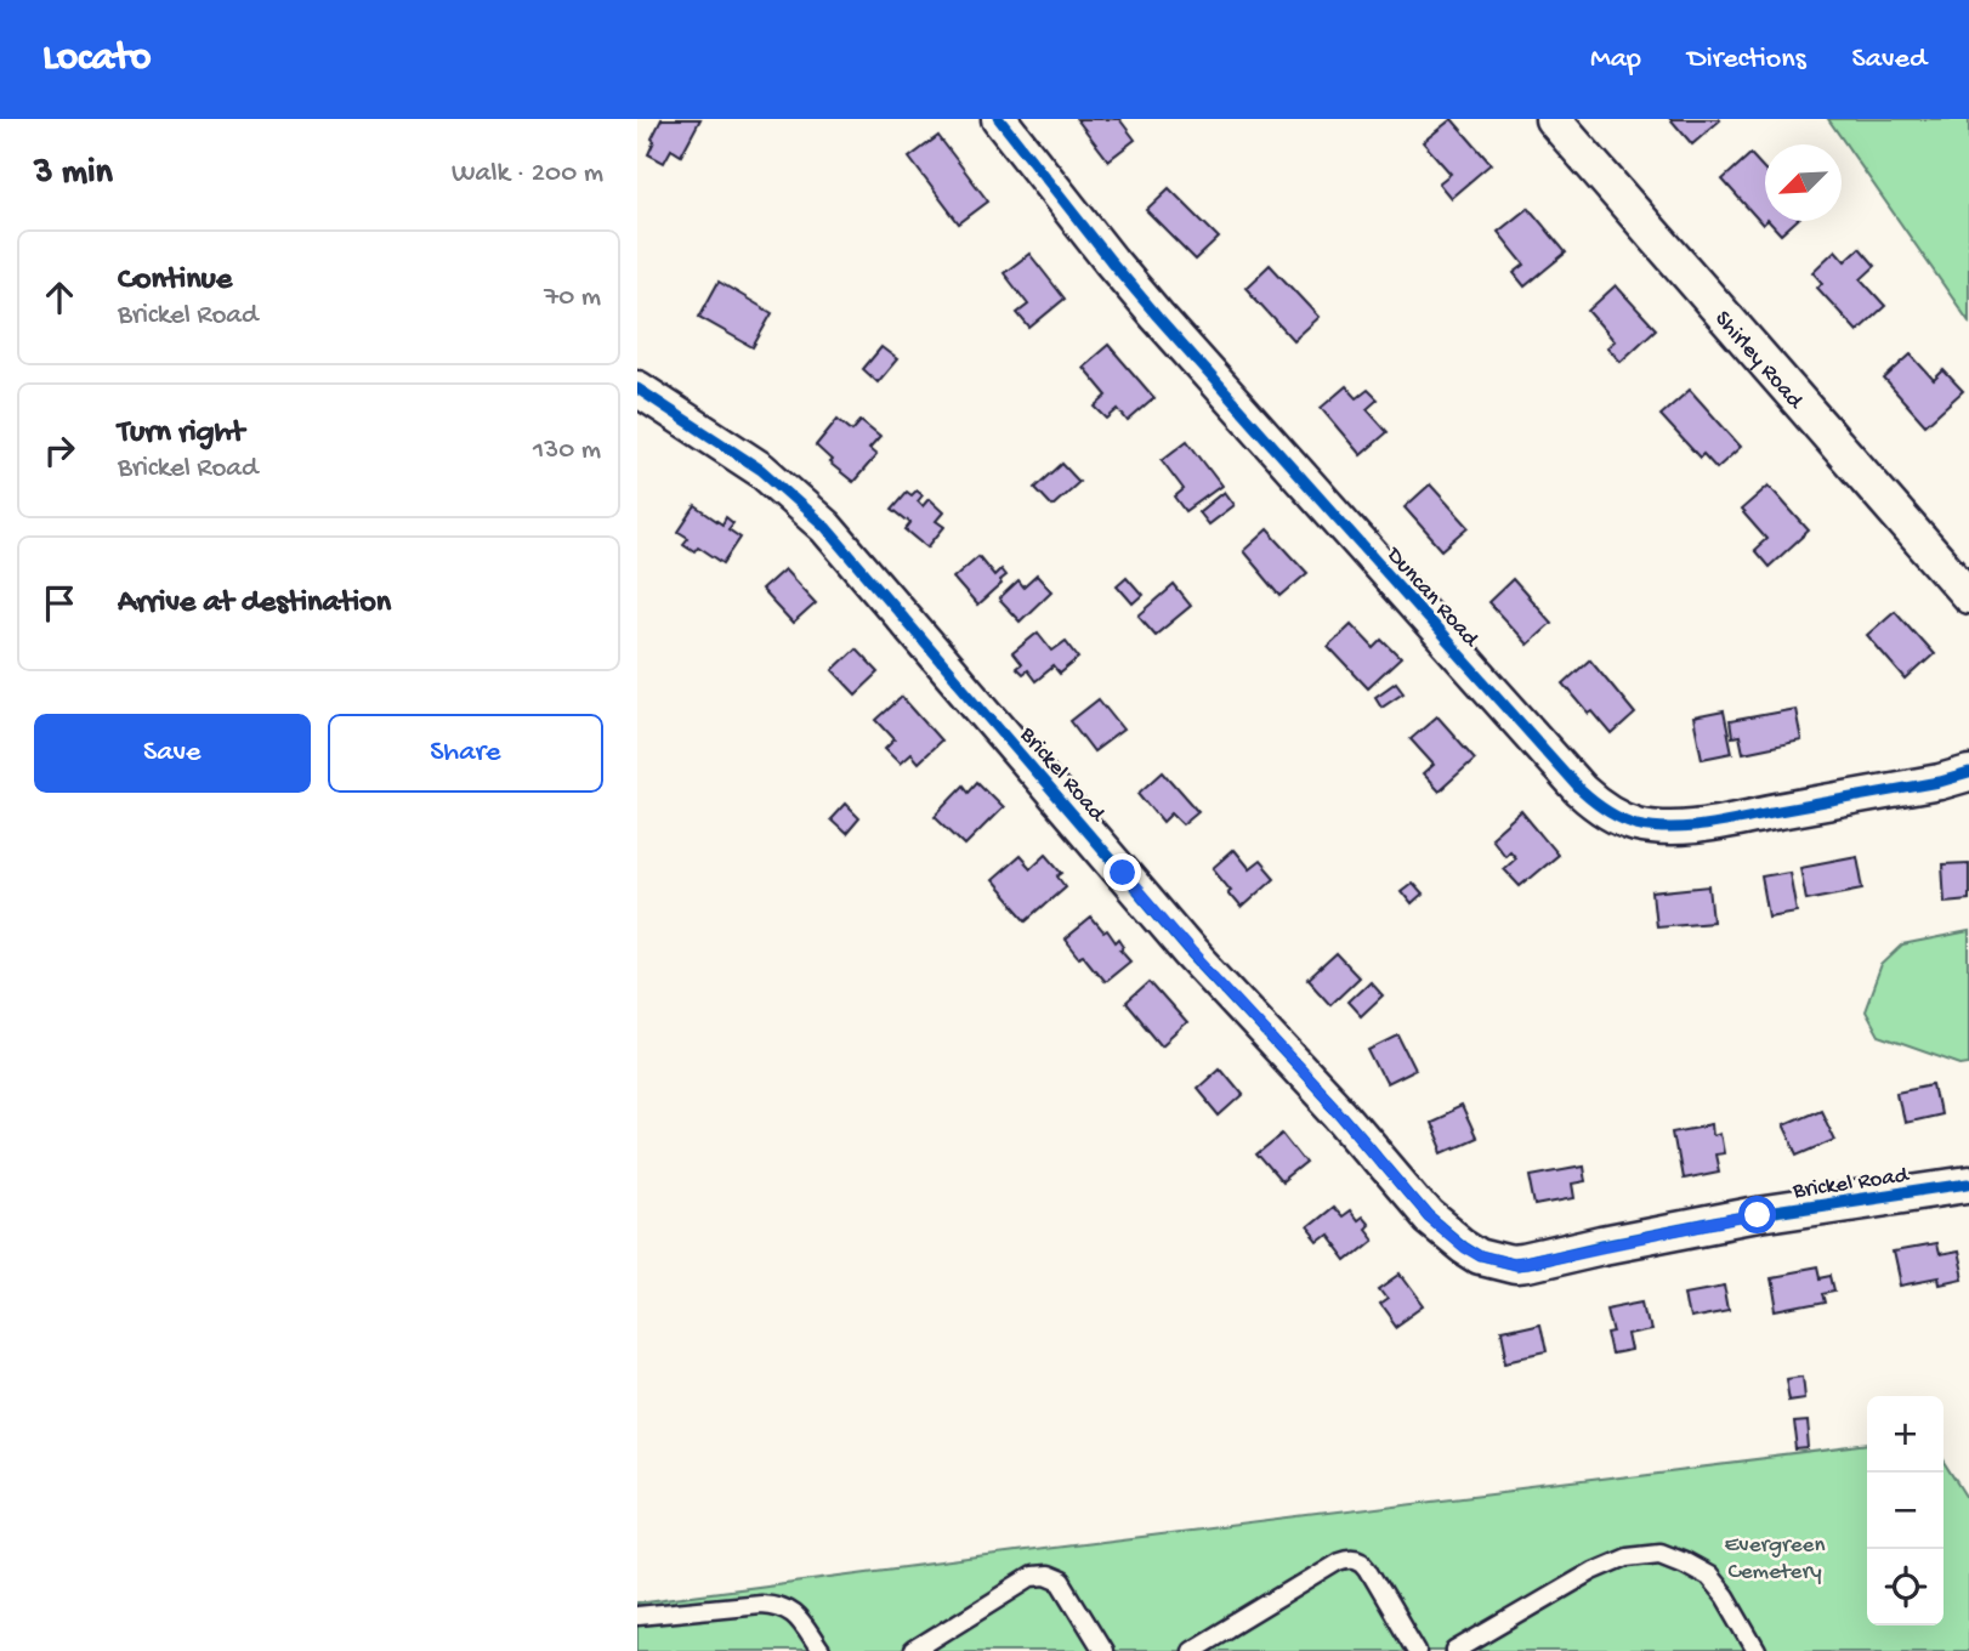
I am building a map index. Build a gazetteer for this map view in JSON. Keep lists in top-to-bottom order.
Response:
{
  "streets": {
    "street": ["Shirley Road", "Duncan Road", "Brickel Road"]
  },
  "parks": ["Evergreen Cemetery"],
  "north": "bottom left",
  "page": {
    "header": "Locato",
    "nav": ["Map", "Directions", "Saved"],
    "heading": ["3 min", "Walk · 200 m"],
    "list": [
      ["Continue", "Brickel Road", "70 m"],
      ["Turn right", "Brickel Road", "130 m"],
      "Arrive at destination"
    ],
    "buttons": ["Save", "Share"],
    "map_buttons": ["+", "−"]
  }
}
